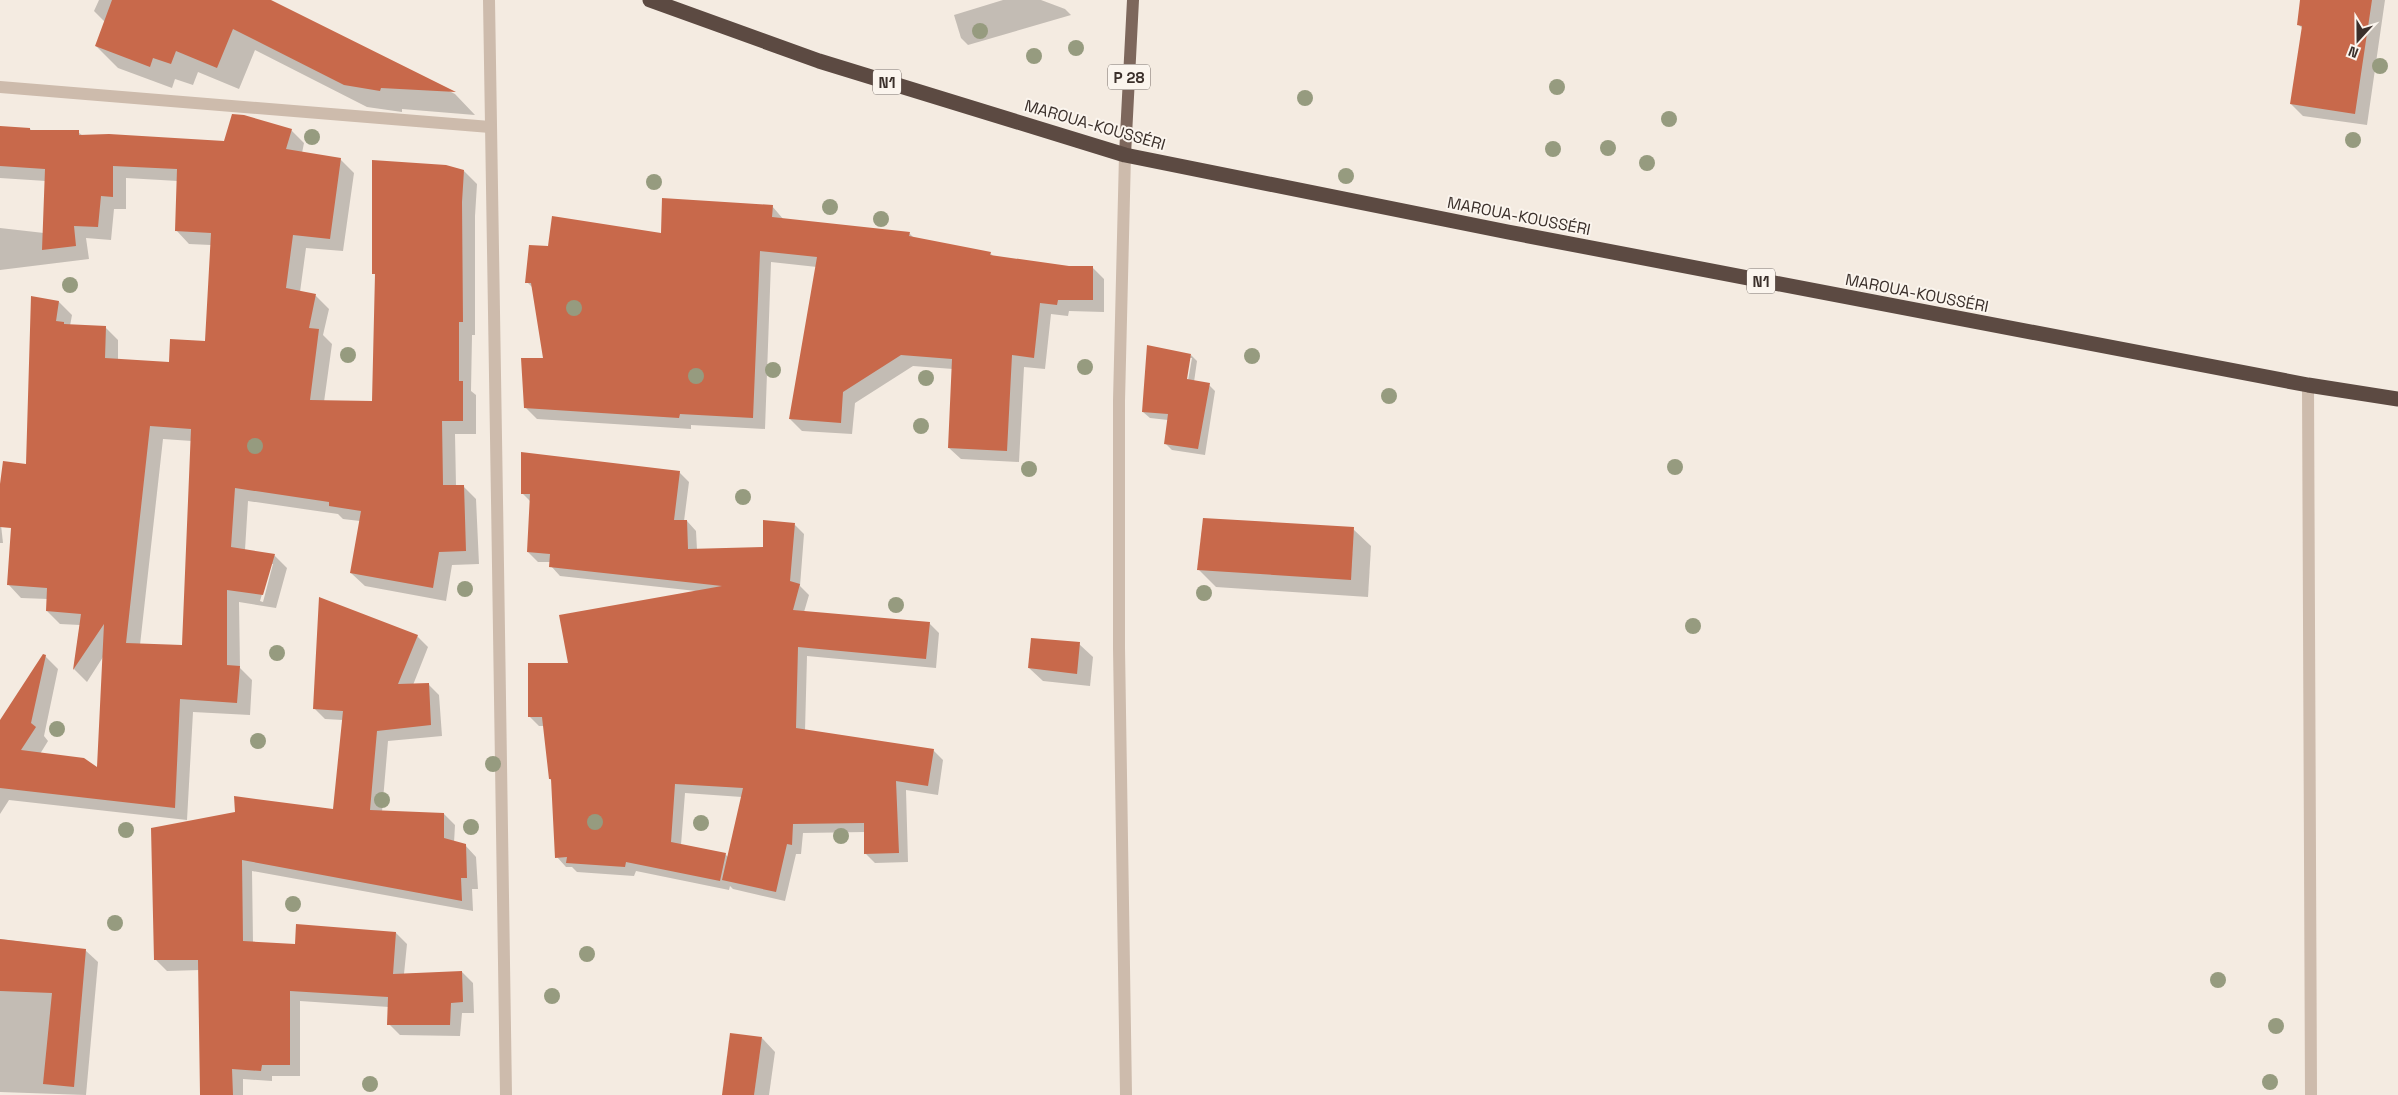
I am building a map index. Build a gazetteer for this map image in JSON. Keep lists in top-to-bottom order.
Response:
{
  "streets": {
    "highway": ["N1", "MAROUA-KOUSSÉRI"],
    "main road": ["P 28"]
  },
  "crossings": [
    ["P 28", "MAROUA-KOUSSÉRI"]
  ],
  "north": "bottom"
}
